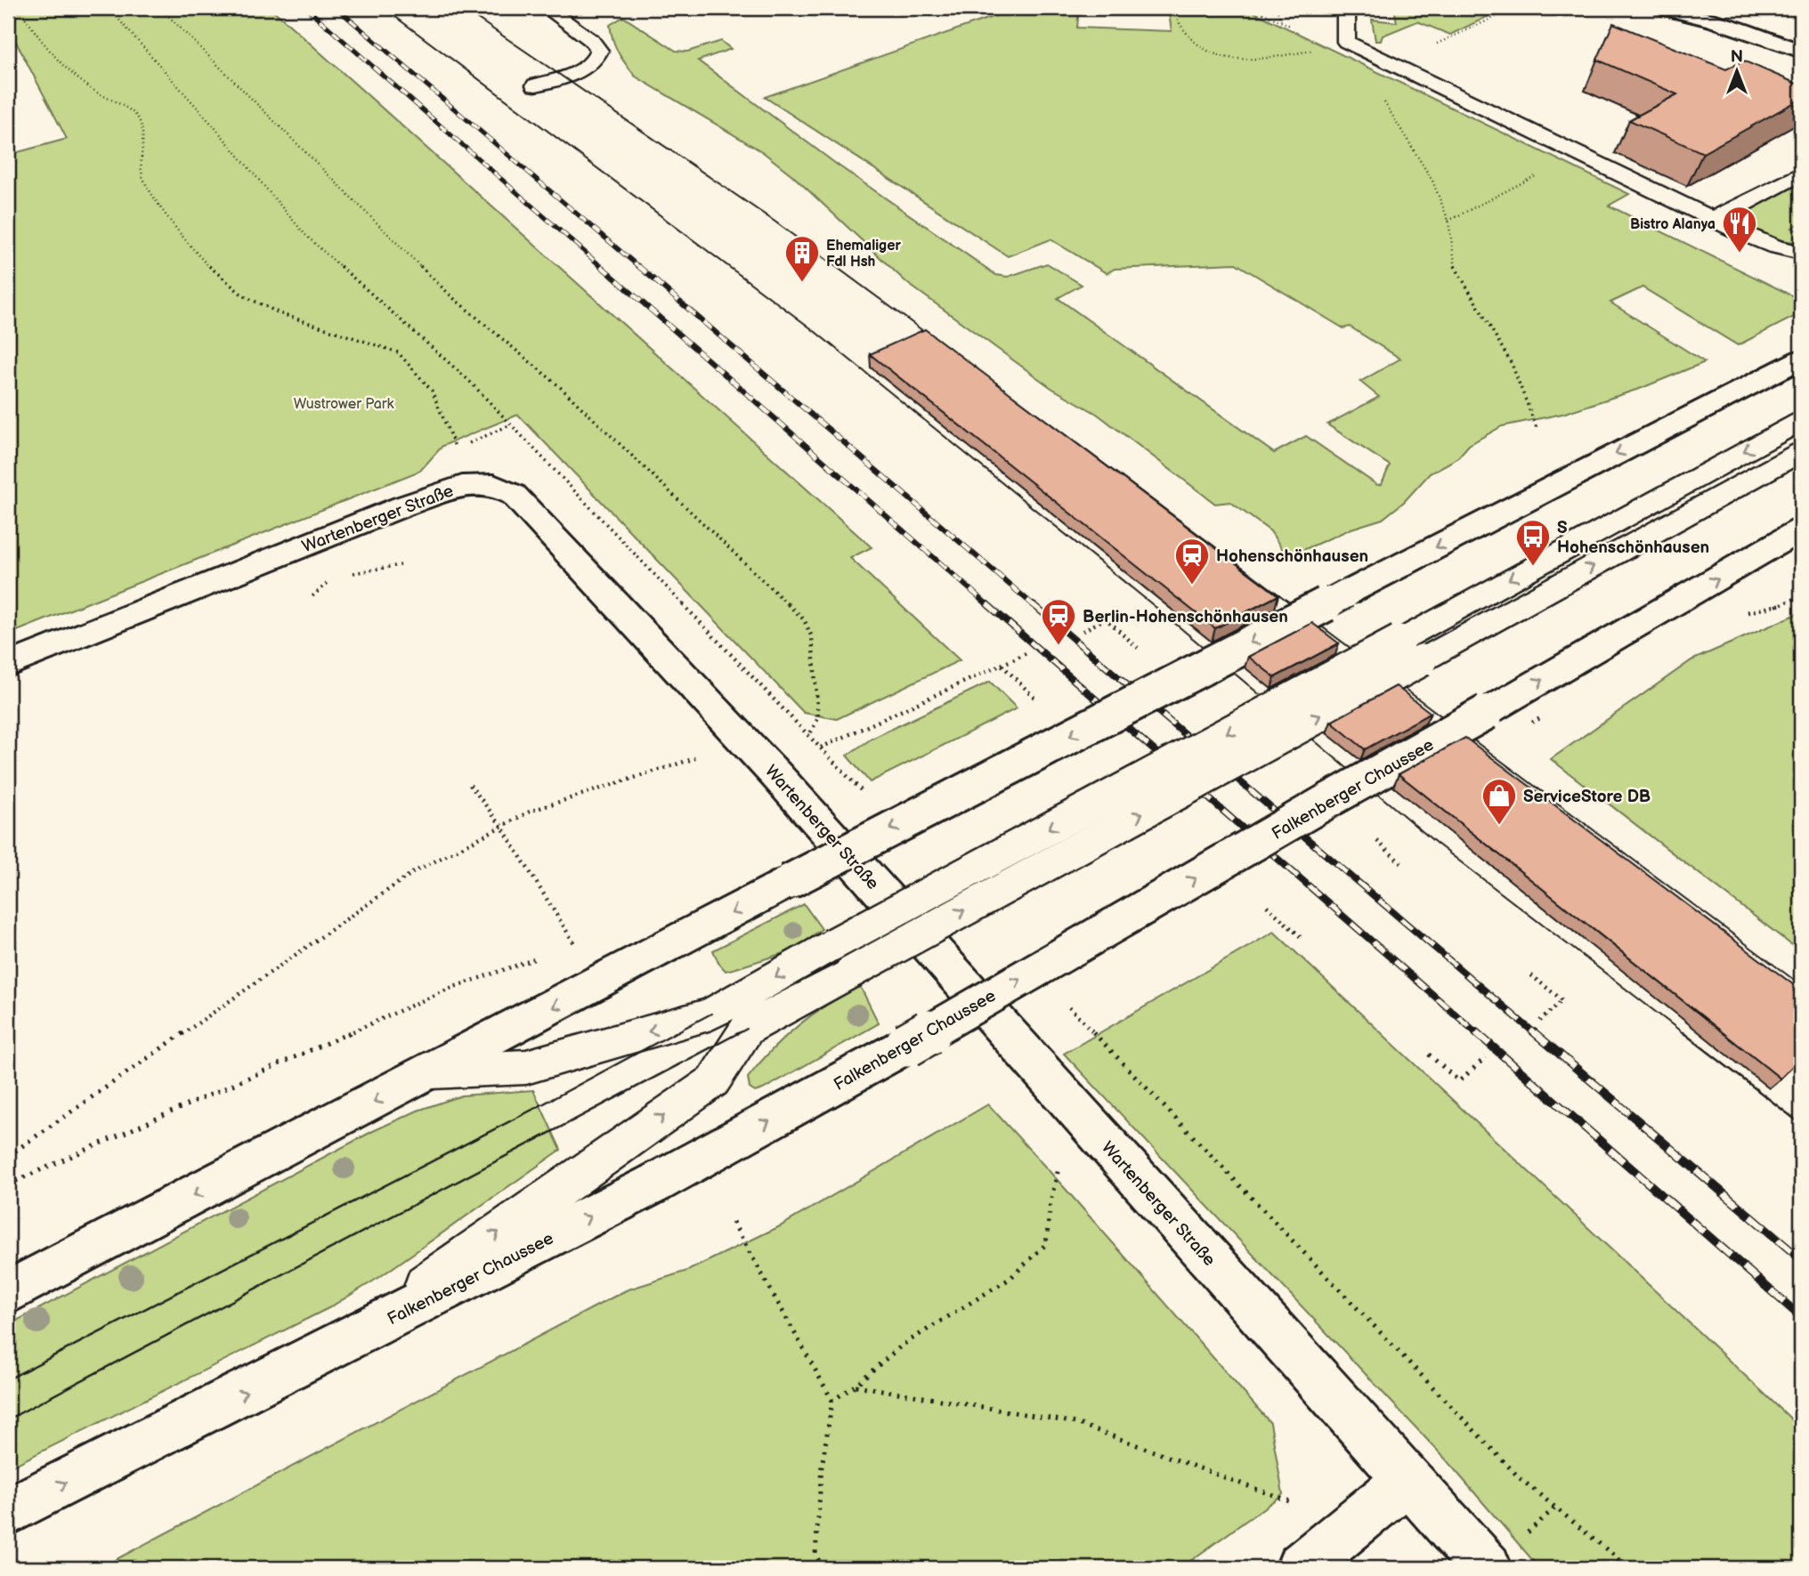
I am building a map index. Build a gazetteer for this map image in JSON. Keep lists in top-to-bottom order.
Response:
{
  "streets": {
    "main road": ["Wartenberger Straße", "Falkenberger Chaussee"]
  },
  "parks": ["Wustrower Park"],
  "places": {
    "restaurant": ["Bistro Alanya"],
    "building": ["Ehemaliger Fdl Hsh"],
    "bus stop": ["S Hohenschönhausen"],
    "station": ["Hohenschönhausen", "Berlin-Hohenschönhausen"],
    "shop": ["ServiceStore DB"]
  },
  "north": "top"
}
